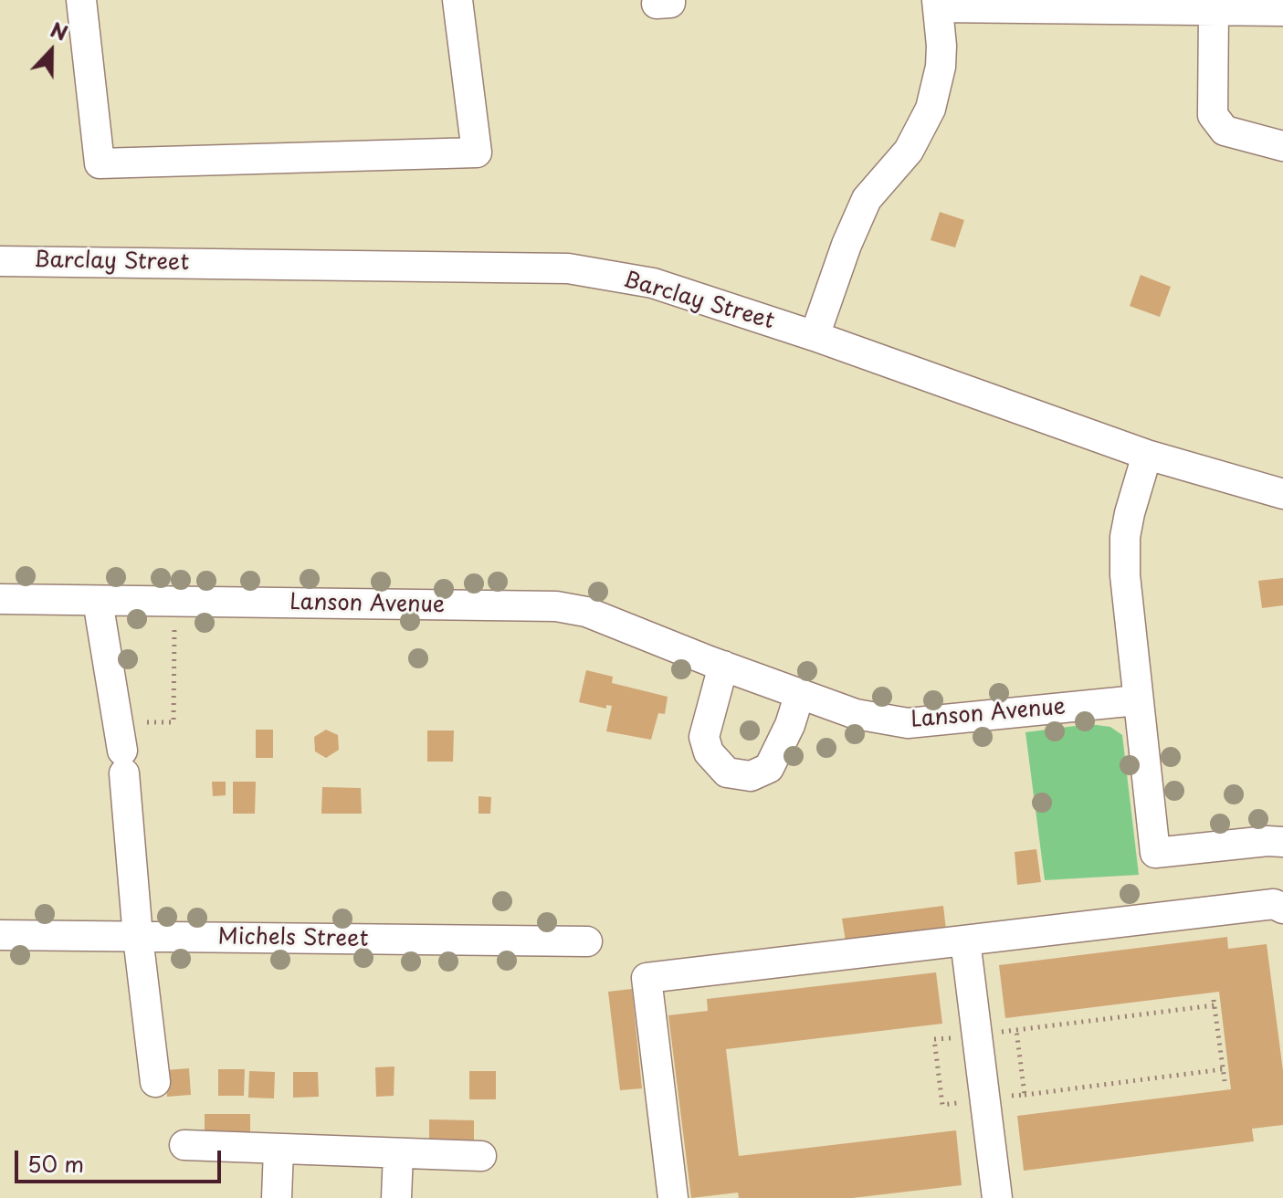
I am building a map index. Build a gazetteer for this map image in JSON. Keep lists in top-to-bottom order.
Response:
{
  "streets": {
    "street": ["Barclay Street", "Lanson Avenue", "Michels Street"]
  },
  "scale_bar": "50 m",
  "north": "top"
}
